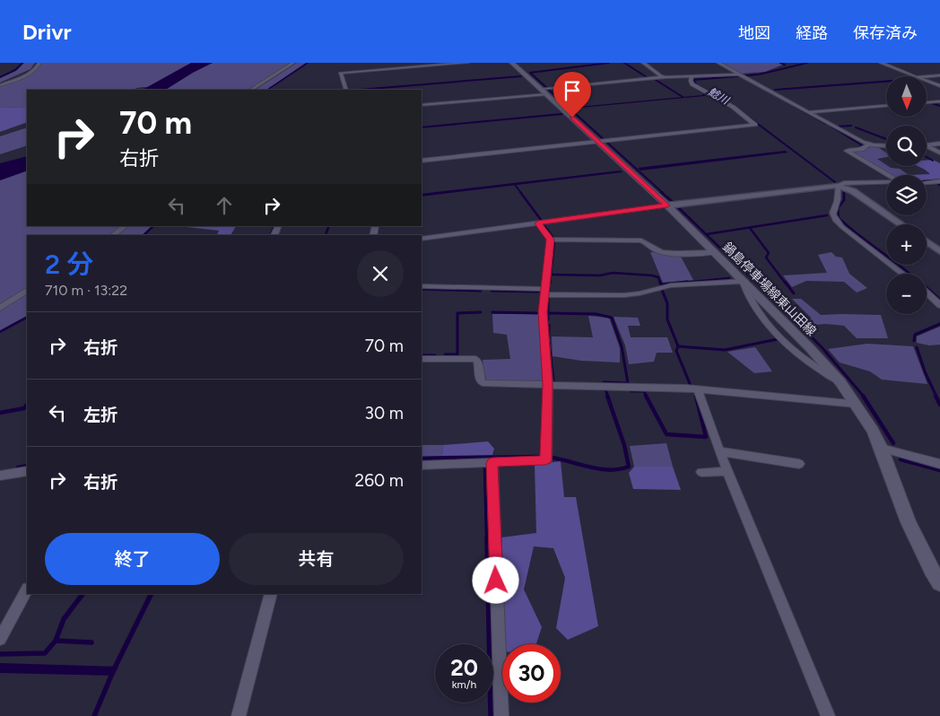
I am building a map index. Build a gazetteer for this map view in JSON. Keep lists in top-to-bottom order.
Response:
{
  "streets": {
    "main road": ["鍋島停車場線東山田線"]
  },
  "water": ["鯰川"],
  "north": "bottom",
  "page": {
    "header": "Drivr",
    "nav": ["地図", "経路", "保存済み"],
    "map_buttons": ["+", "−"],
    "turn": ["70 m", "右折"],
    "heading": ["2 分", "710 m · 13:22"],
    "list": [
      {
        "name": "右折",
        "value": "70 m"
      },
      {
        "name": "左折",
        "value": "30 m"
      },
      {
        "name": "右折",
        "value": "260 m"
      }
    ],
    "buttons": ["終了", "共有"],
    "speed": "20 km/h",
    "limit": "30"
  }
}
